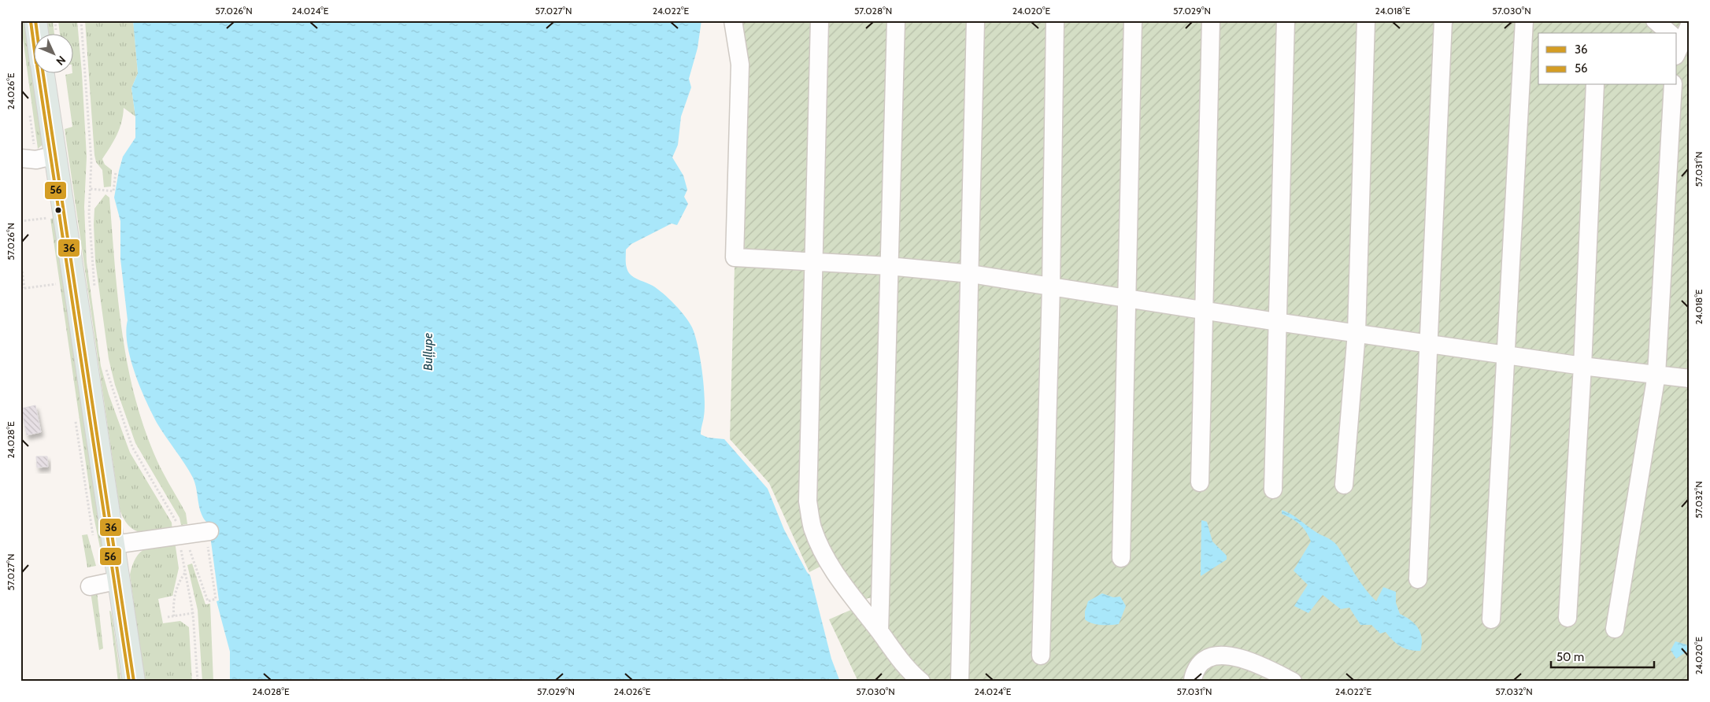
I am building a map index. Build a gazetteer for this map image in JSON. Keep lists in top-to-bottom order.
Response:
{
  "water": ["Buļļupe"],
  "lines": ["transit line 36", "transit line 56"],
  "legend": ["36", "56"],
  "scale_bar": "50 m",
  "north": "bottom right",
  "coordinates": [
    "57.026°N",
    "24.024°E",
    "57.027°N",
    "24.022°E",
    "57.028°N",
    "24.020°E",
    "57.029°N",
    "24.018°E",
    "57.030°N",
    "24.026°E",
    "57.031°N",
    "24.028°E",
    "57.032°N"
  ]
}
